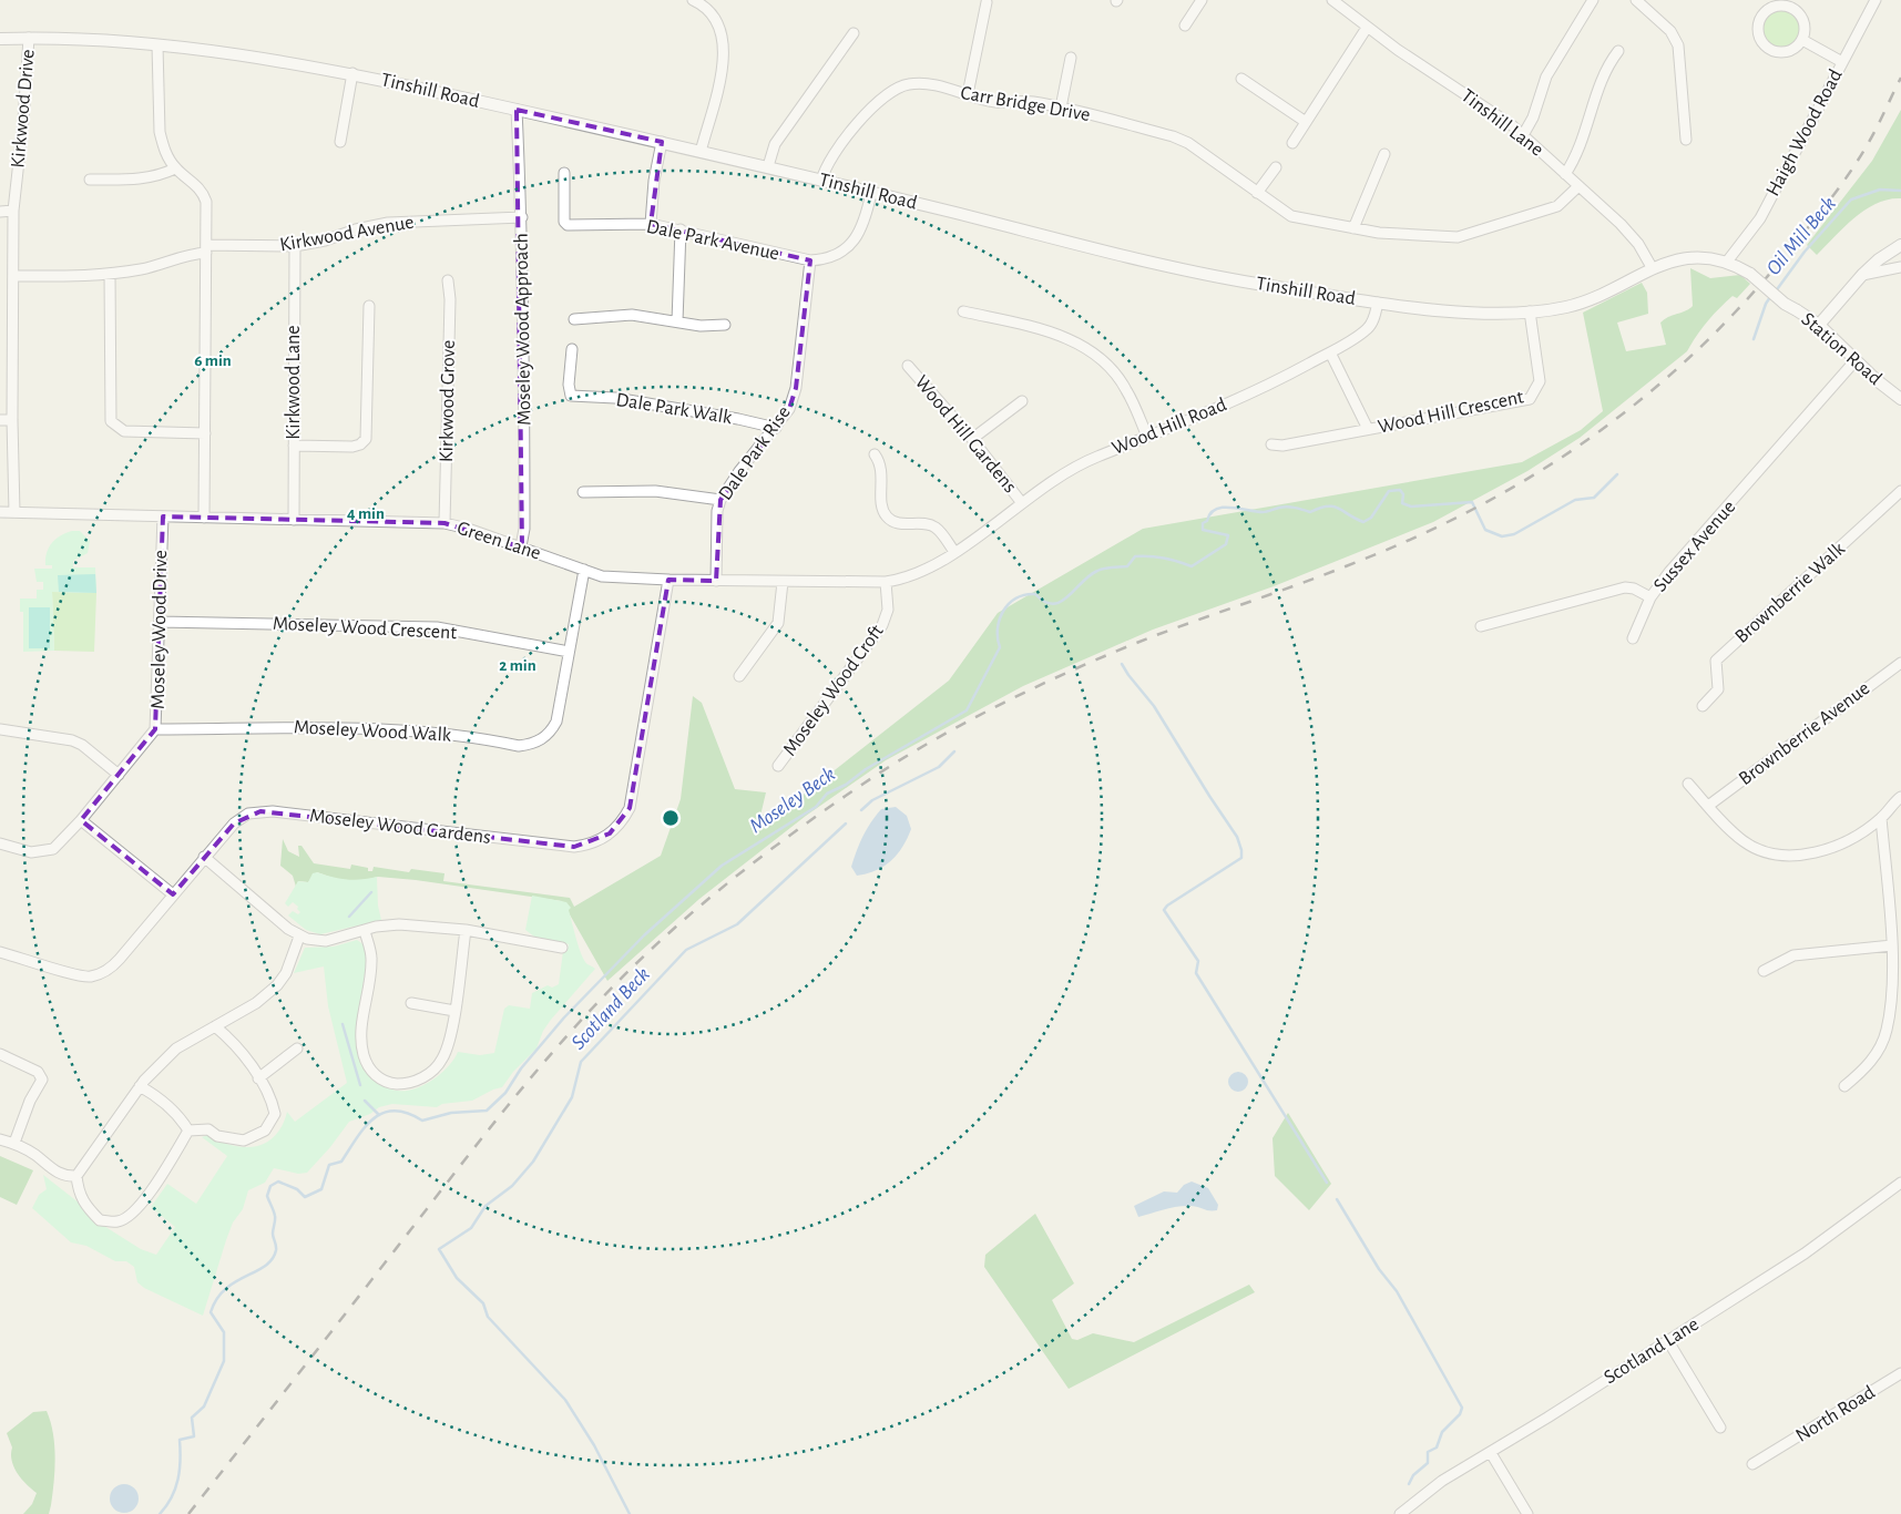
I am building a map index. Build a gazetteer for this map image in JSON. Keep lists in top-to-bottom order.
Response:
{
  "streets": {
    "street": [
      "Tinshill Road",
      "Carr Bridge Drive",
      "Kirkwood Drive",
      "Tinshill Lane",
      "Haigh Wood Road",
      "Kirkwood Avenue",
      "Dale Park Avenue",
      "Moseley Wood Approach",
      "Station Road",
      "Kirkwood Lane",
      "Kirkwood Grove",
      "Dale Park Walk",
      "Wood Hill Crescent",
      "Wood Hill Road",
      "Wood Hill Gardens",
      "Dale Park Rise",
      "Green Lane",
      "Sussex Avenue",
      "Brownberrie Walk",
      "Moseley Wood Crescent",
      "Moseley Wood Drive",
      "Moseley Wood Croft",
      "Moseley Wood Walk",
      "Brownberrie Avenue",
      "Moseley Wood Gardens",
      "Scotland Lane",
      "North Road"
    ]
  },
  "crossings": [
    ["Tinshill Road", "Carr Bridge Drive"],
    ["Tinshill Road", "Kirkwood Drive"],
    ["Tinshill Road", "Tinshill Lane"],
    ["Tinshill Road", "Haigh Wood Road"],
    ["Tinshill Road", "Dale Park Avenue"],
    ["Tinshill Road", "Moseley Wood Approach"],
    ["Tinshill Road", "Station Road"],
    ["Tinshill Road", "Wood Hill Crescent"],
    ["Tinshill Road", "Wood Hill Road"],
    ["Carr Bridge Drive", "Tinshill Lane"],
    ["Kirkwood Drive", "Kirkwood Avenue"],
    ["Kirkwood Drive", "Green Lane"],
    ["Haigh Wood Road", "Station Road"],
    ["Kirkwood Avenue", "Moseley Wood Approach"],
    ["Kirkwood Avenue", "Kirkwood Lane"],
    ["Dale Park Avenue", "Dale Park Rise"],
    ["Moseley Wood Approach", "Green Lane"],
    ["Station Road", "Sussex Avenue"],
    ["Kirkwood Lane", "Green Lane"],
    ["Kirkwood Grove", "Green Lane"],
    ["Dale Park Walk", "Dale Park Rise"],
    ["Wood Hill Crescent", "Wood Hill Road"],
    ["Wood Hill Road", "Wood Hill Gardens"],
    ["Wood Hill Road", "Green Lane"],
    ["Dale Park Rise", "Green Lane"],
    ["Green Lane", "Moseley Wood Drive"],
    ["Green Lane", "Moseley Wood Croft"],
    ["Green Lane", "Moseley Wood Walk"],
    ["Green Lane", "Moseley Wood Gardens"],
    ["Moseley Wood Crescent", "Moseley Wood Drive"],
    ["Moseley Wood Crescent", "Moseley Wood Walk"],
    ["Moseley Wood Drive", "Moseley Wood Walk"]
  ],
  "water": ["Oil Mill Beck", "Moseley Beck", "Scotland Beck"],
  "rings": ["6 min", "4 min", "2 min"]
}
